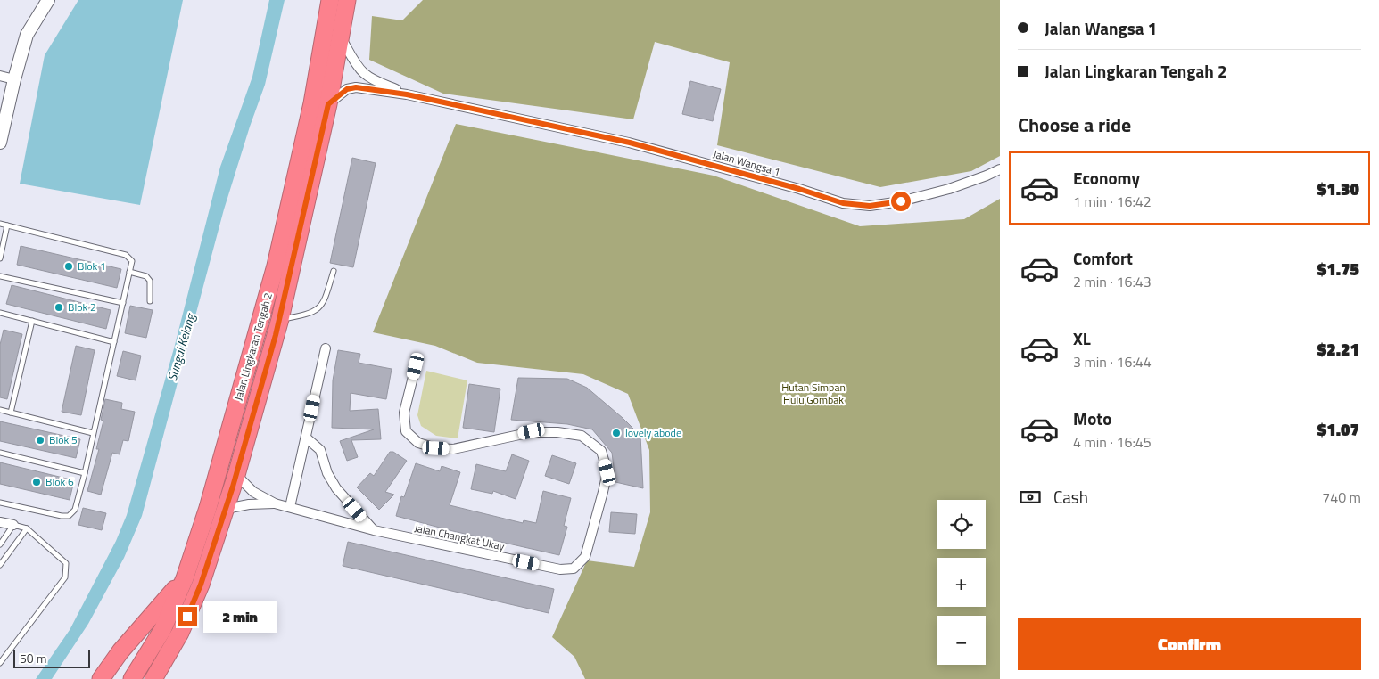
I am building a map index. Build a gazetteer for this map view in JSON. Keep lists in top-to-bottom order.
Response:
{
  "streets": {
    "highway": ["Jalan Lingkaran Tengah 2"],
    "street": ["Jalan Wangsa 1", "Jalan Changkat Ukay"]
  },
  "crossings": [
    ["Jalan Wangsa 1", "Jalan Lingkaran Tengah 2"],
    ["Jalan Lingkaran Tengah 2", "Jalan Changkat Ukay"]
  ],
  "water": ["Sungai Kelang"],
  "parks": ["Hutan Simpan Hulu Gombak"],
  "places": [
    "Blok 1",
    "Blok 2",
    "lovely abode",
    "Blok 5",
    "Blok 6"
  ],
  "scale_bar": "50 m",
  "page": {
    "banner": ["Jalan Wangsa 1", "Jalan Lingkaran Tengah 2"],
    "heading": "Choose a ride",
    "list": [
      {
        "name": "Economy",
        "note": "1 min · 16:42",
        "value": "$1.30"
      },
      {
        "name": "Comfort",
        "note": "2 min · 16:43",
        "value": "$1.75"
      },
      {
        "name": "XL",
        "note": "3 min · 16:44",
        "value": "$2.21"
      },
      {
        "name": "Moto",
        "note": "4 min · 16:45",
        "value": "$1.07"
      }
    ],
    "pay": ["Cash", "740 m"],
    "map_buttons": ["+", "−"],
    "bubble": "2 min",
    "buttons": "Confirm",
    "scale": "50 m"
  }
}
